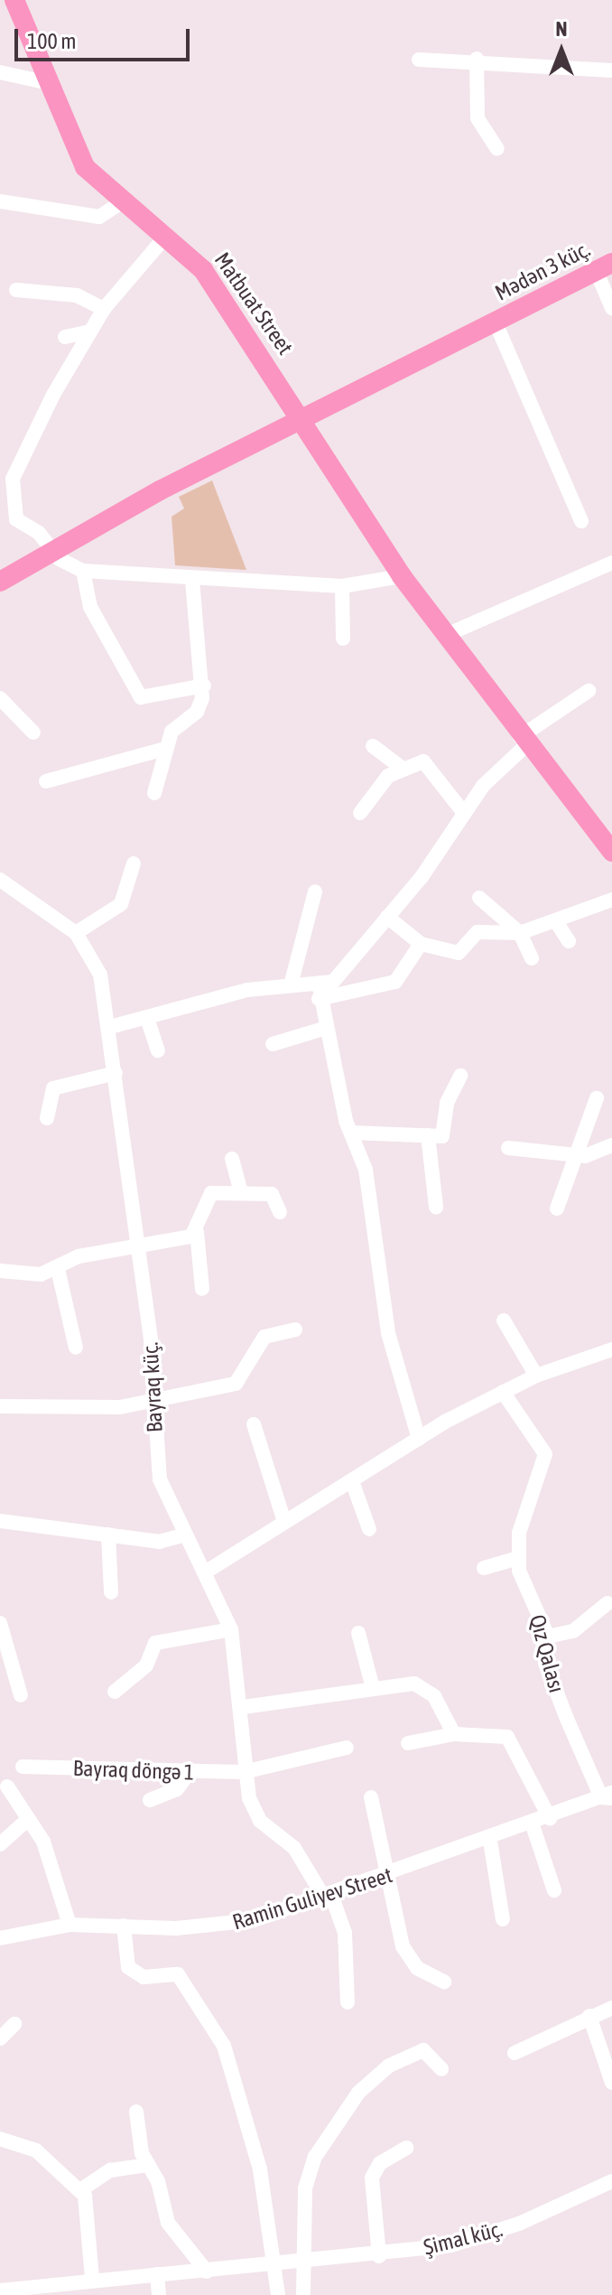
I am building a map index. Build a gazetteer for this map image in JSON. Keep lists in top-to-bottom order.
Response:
{
  "streets": {
    "main road": ["Mədən 3 küç.", "Matbuat Street"],
    "street": [
      "Bayraq küç.",
      "Qız Qalası",
      "Bayraq döngə 1",
      "Ramin Guliyev Street",
      "Şimal küç."
    ]
  },
  "crossings": [
    ["Mədən 3 küç.", "Matbuat Street"],
    ["Bayraq küç.", "Bayraq döngə 1"],
    ["Bayraq küç.", "Ramin Guliyev Street"],
    ["Qız Qalası", "Ramin Guliyev Street"]
  ],
  "scale_bar": "100 m",
  "north": "top"
}
